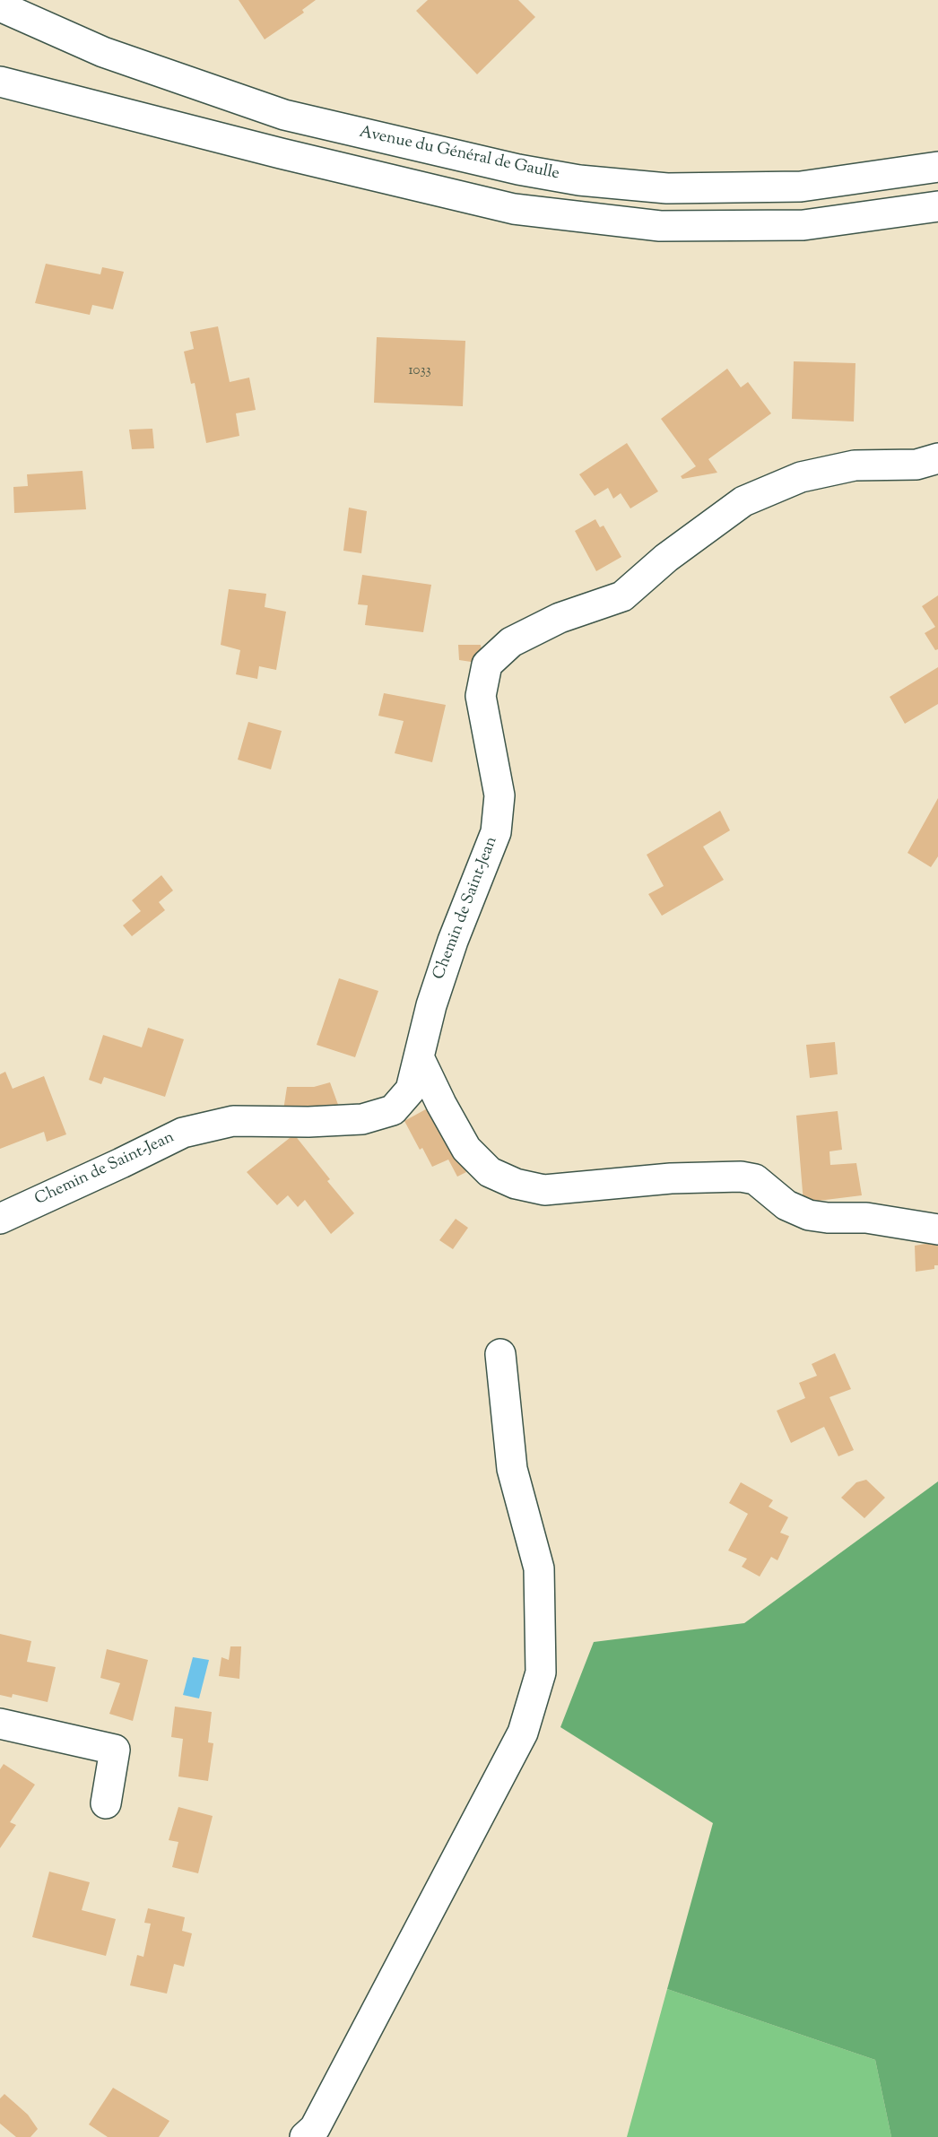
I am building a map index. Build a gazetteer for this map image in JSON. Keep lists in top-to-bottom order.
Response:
{
  "streets": {
    "street": ["Avenue du Général de Gaulle", "Chemin de Saint-Jean"]
  },
  "house_numbers": ["1033"]
}
